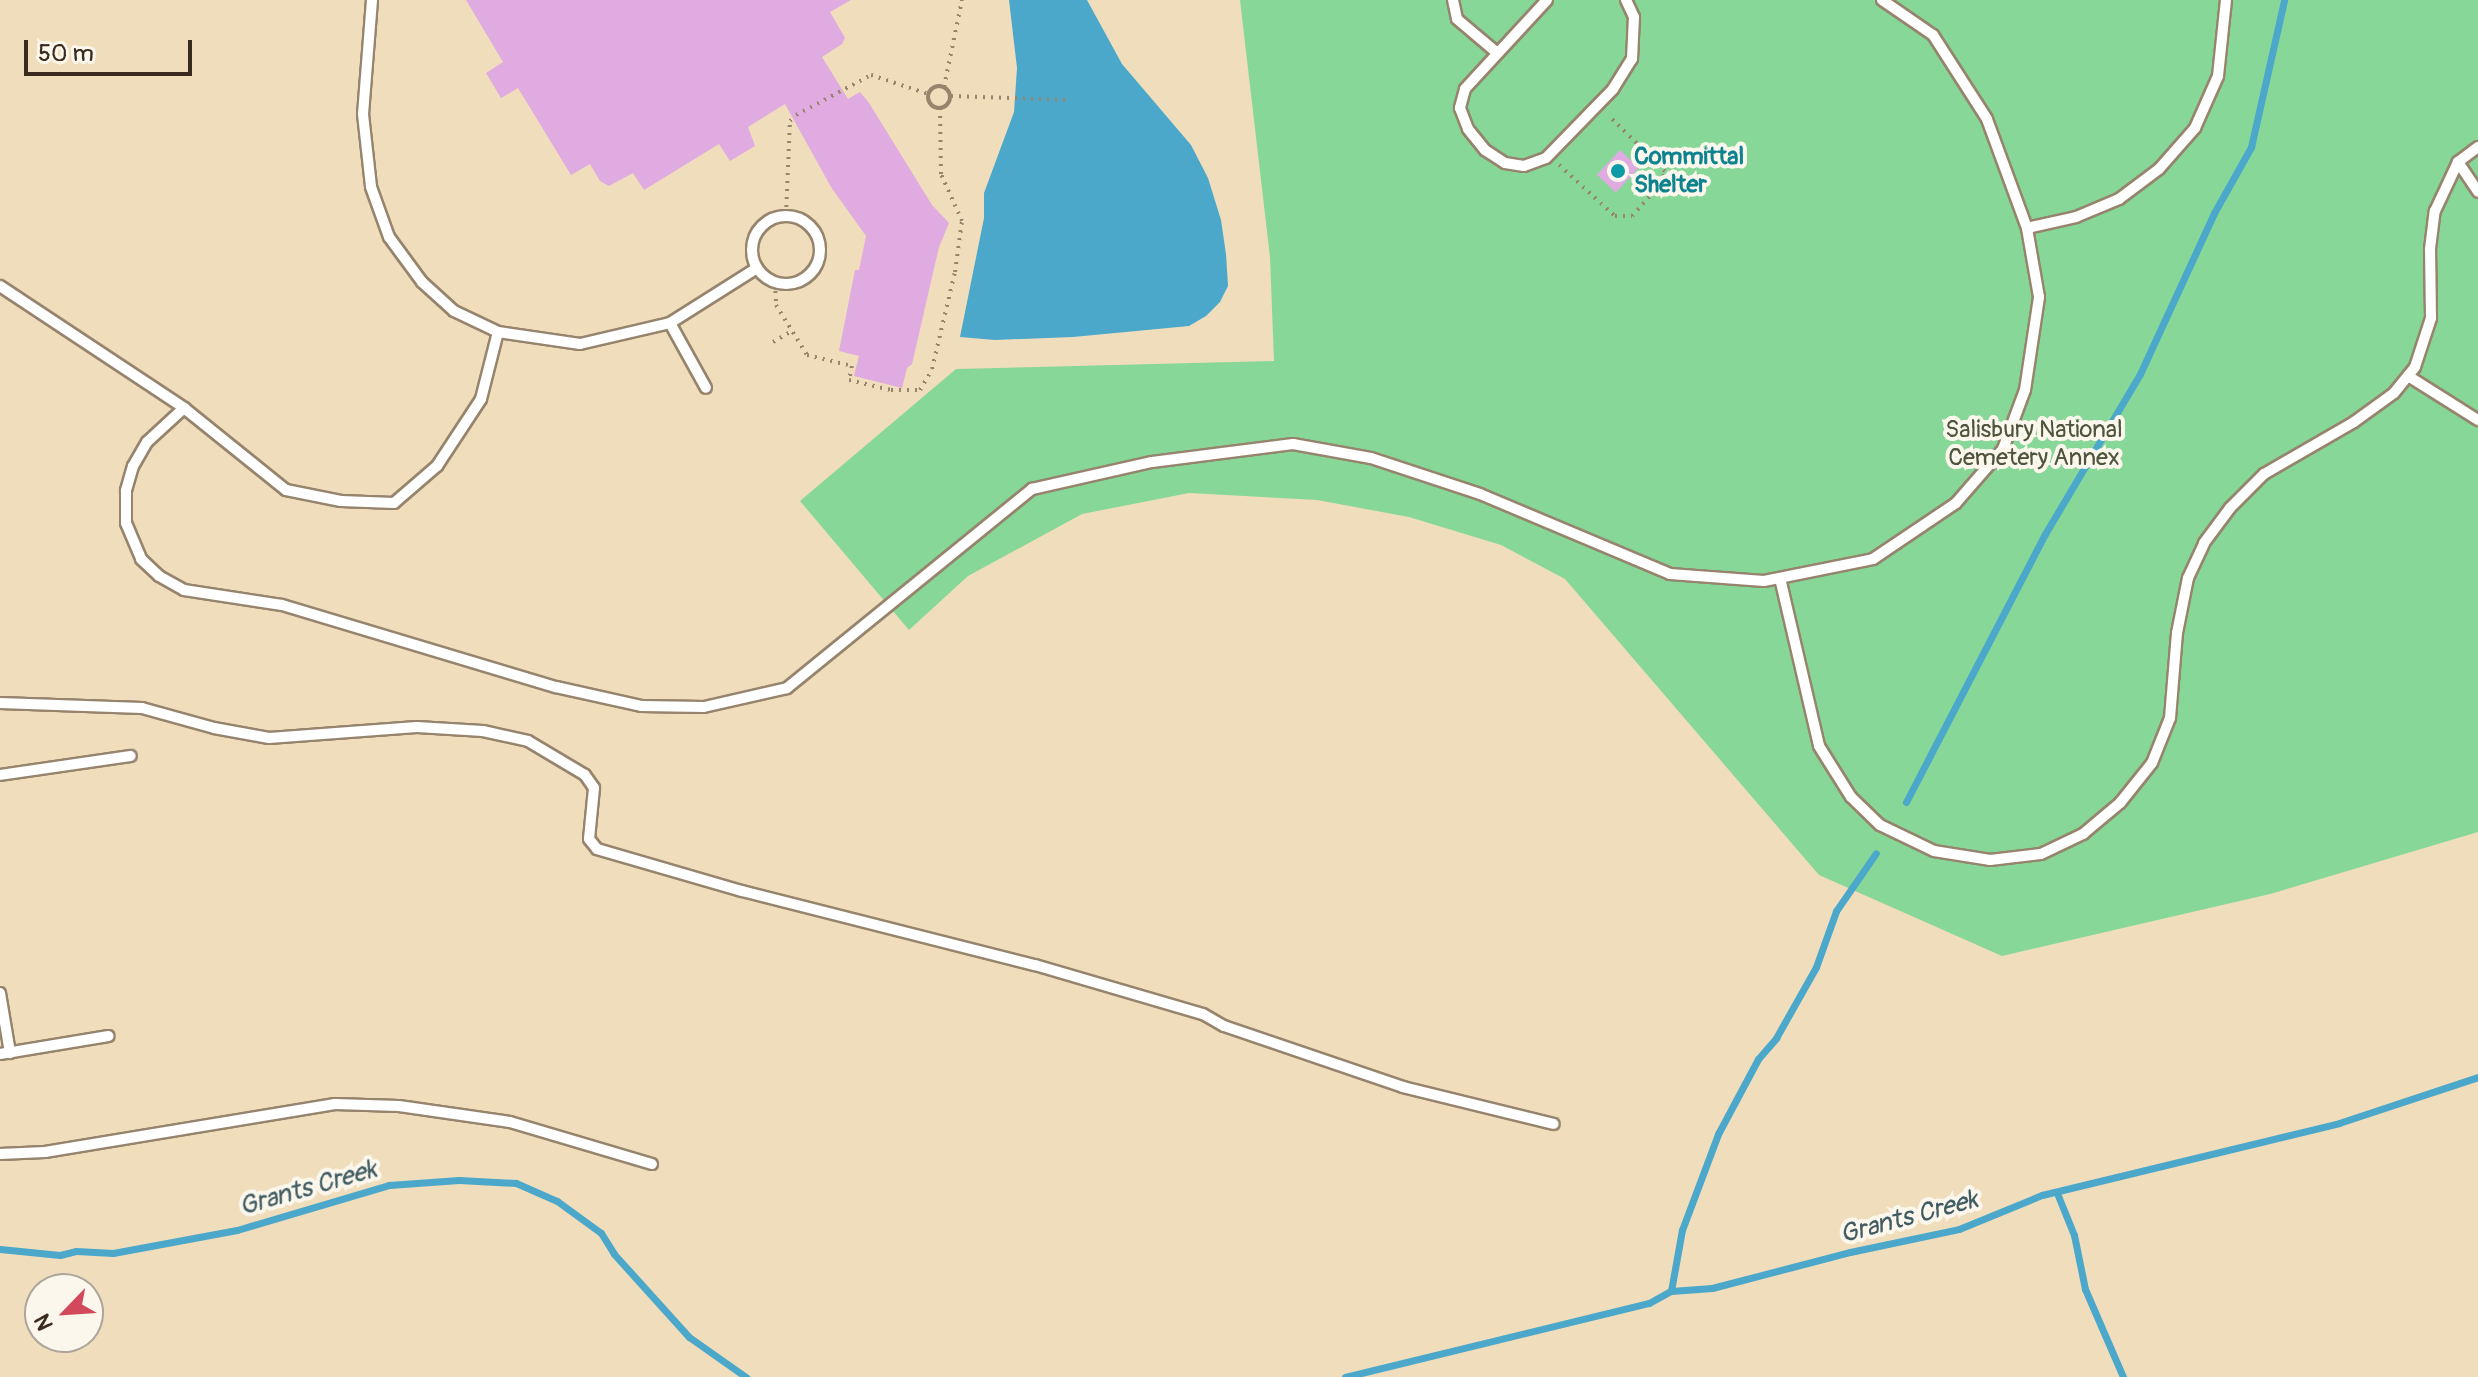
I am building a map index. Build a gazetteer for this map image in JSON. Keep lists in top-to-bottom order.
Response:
{
  "water": ["Grants Creek"],
  "parks": ["Salisbury National Cemetery Annex"],
  "places": ["Committal Shelter"],
  "scale_bar": "50 m",
  "north": "bottom left"
}
